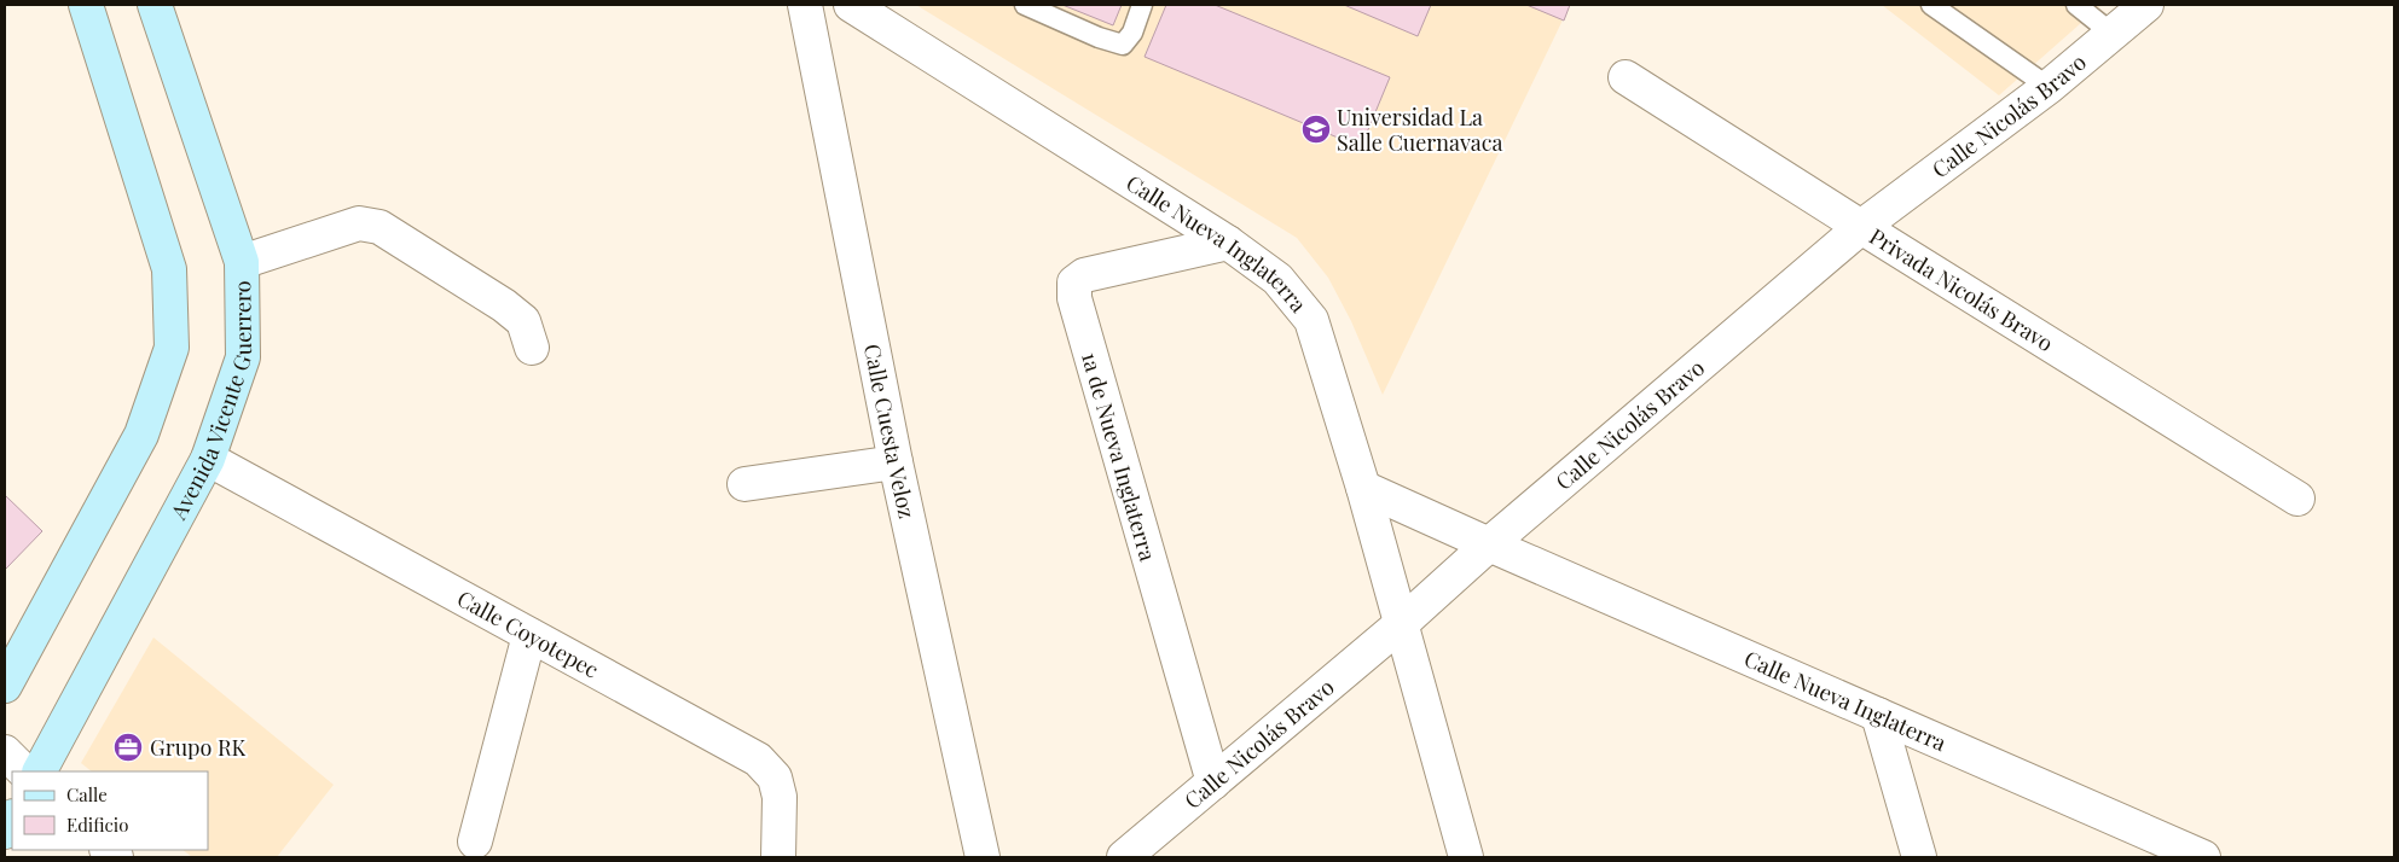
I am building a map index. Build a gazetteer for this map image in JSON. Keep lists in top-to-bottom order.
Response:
{
  "streets": {
    "main road": ["Avenida Vicente Guerrero"],
    "street": [
      "Calle Nicolás Bravo",
      "Calle Nueva Inglaterra",
      "Privada Nicolás Bravo",
      "Calle Cuesta Veloz",
      "1a de Nueva Inglaterra",
      "Calle Coyotepec"
    ]
  },
  "crossings": [
    ["Calle Nicolás Bravo", "Calle Nueva Inglaterra"],
    ["Calle Nicolás Bravo", "Privada Nicolás Bravo"],
    ["Calle Nicolás Bravo", "1a de Nueva Inglaterra"],
    ["Calle Nueva Inglaterra", "1a de Nueva Inglaterra"],
    ["Avenida Vicente Guerrero", "Calle Coyotepec"]
  ],
  "places": {
    "school or university": ["Universidad La Salle Cuernavaca"],
    "office": ["Grupo RK"]
  },
  "legend": ["Calle", "Edificio"]
}
